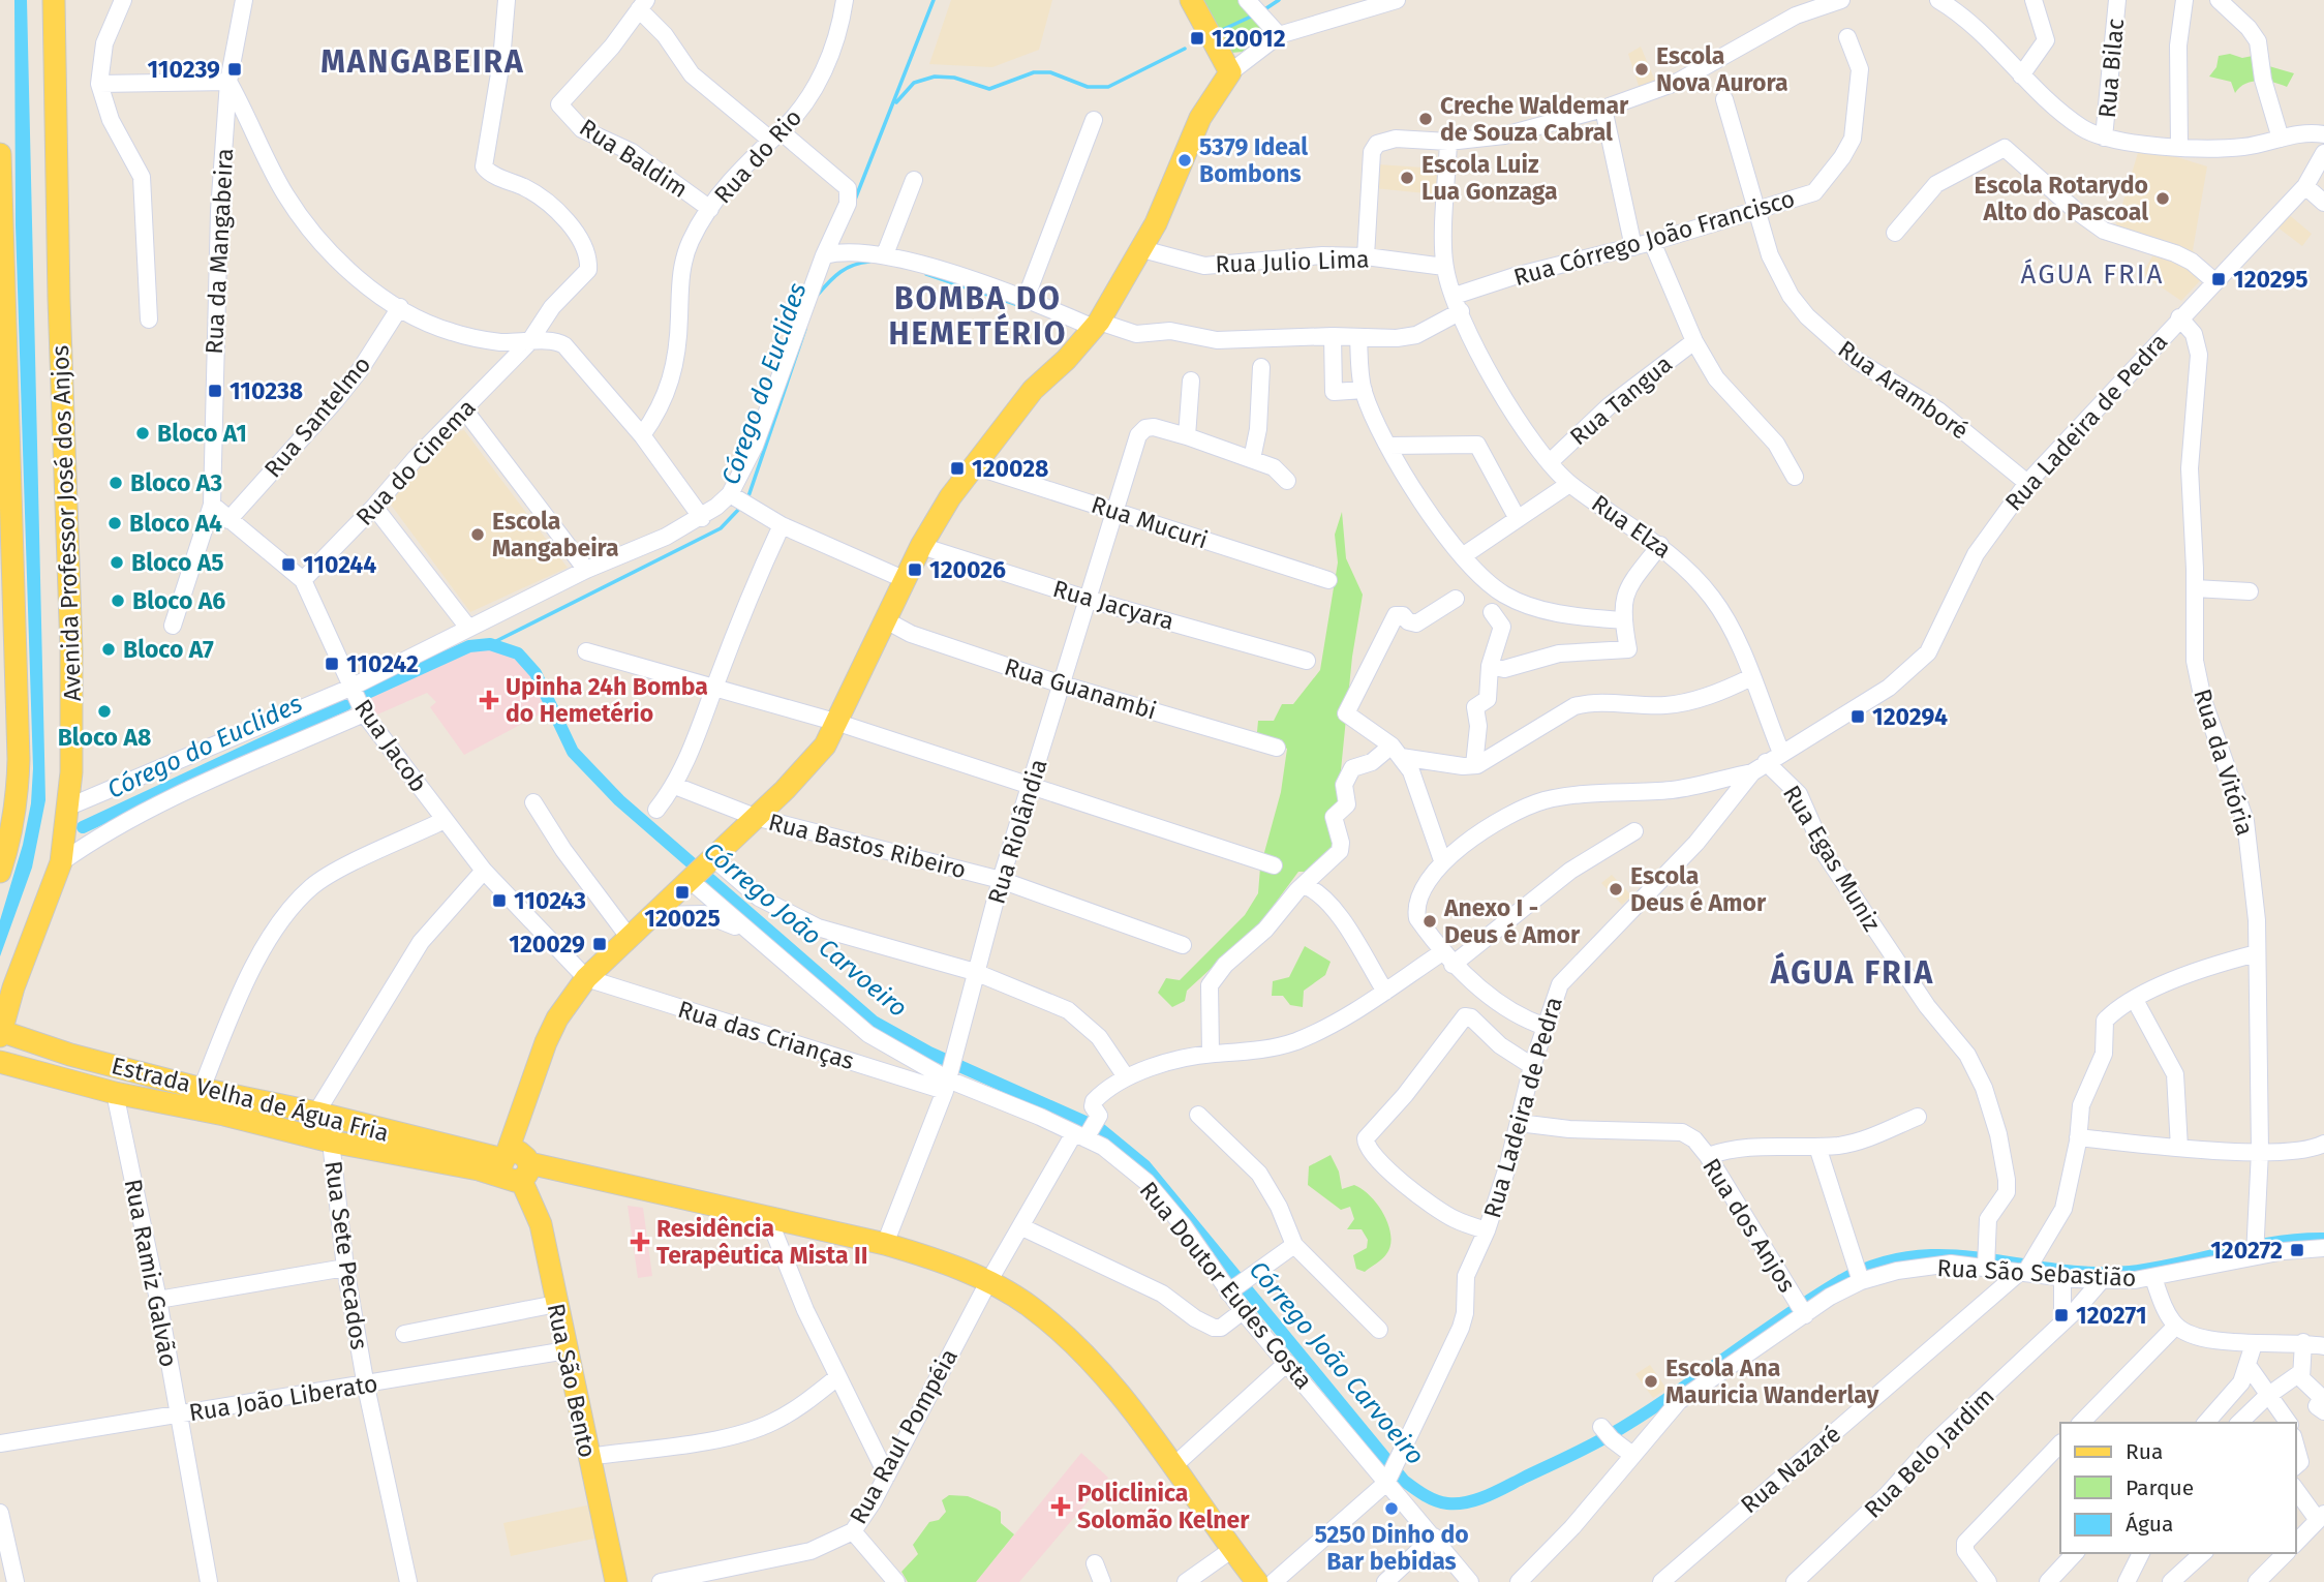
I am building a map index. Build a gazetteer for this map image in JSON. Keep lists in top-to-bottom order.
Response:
{
  "streets": {
    "main road": ["Avenida Professor José dos Anjos", "Estrada Velha de Água Fria", "Rua São Bento"],
    "street": [
      "Rua Bilac",
      "Rua do Rio",
      "Rua Baldim",
      "Rua Córrego João Francisco",
      "Rua da Mangabeira",
      "Rua Julio Lima",
      "Rua Aramboré",
      "Rua Tangua",
      "Rua Santelmo",
      "Rua Ladeira de Pedra",
      "Rua do Cinema",
      "Rua Mucuri",
      "Rua Elza",
      "Rua Jacyara",
      "Rua Guanambi",
      "Rua Jacob",
      "Rua da Vitória",
      "Rua Riolândia",
      "Rua Bastos Ribeiro",
      "Rua Egas Muniz",
      "Rua das Crianças",
      "Rua dos Anjos",
      "Rua Sete Pecados",
      "Rua Ramiz Galvão",
      "Rua São Sebastião",
      "Rua Doutor Eudes Costa",
      "Rua João Liberato",
      "Rua Raul Pompéia",
      "Rua Belo Jardim",
      "Rua Nazaré"
    ]
  },
  "crossings": [
    ["Rua do Rio", "Rua Baldim"],
    ["Rua Córrego João Francisco", "Rua Aramboré"],
    ["Rua Córrego João Francisco", "Rua Elza"],
    ["Rua da Mangabeira", "Rua Jacob"],
    ["Rua Julio Lima", "Rua Elza"],
    ["Rua Aramboré", "Rua Ladeira de Pedra"],
    ["Rua Tangua", "Rua Elza"],
    ["Rua Santelmo", "Rua Jacob"],
    ["Rua Ladeira de Pedra", "Rua Elza"],
    ["Rua Ladeira de Pedra", "Rua da Vitória"],
    ["Rua Ladeira de Pedra", "Rua Egas Muniz"],
    ["Rua Ladeira de Pedra", "Rua dos Anjos"],
    ["Rua Ladeira de Pedra", "Rua Doutor Eudes Costa"],
    ["Rua do Cinema", "Rua Jacob"],
    ["Rua Mucuri", "Rua Riolândia"],
    ["Avenida Professor José dos Anjos", "Estrada Velha de Água Fria"],
    ["Rua Jacyara", "Rua Riolândia"],
    ["Rua Guanambi", "Rua Riolândia"],
    ["Rua Jacob", "Rua das Crianças"],
    ["Rua da Vitória", "Rua São Sebastião"],
    ["Rua Riolândia", "Rua Bastos Ribeiro"],
    ["Rua Riolândia", "Rua das Crianças"],
    ["Rua Riolândia", "Estrada Velha de Água Fria"],
    ["Rua Riolândia", "Rua Doutor Eudes Costa"],
    ["Rua Egas Muniz", "Rua São Sebastião"],
    ["Rua das Crianças", "Rua Doutor Eudes Costa"],
    ["Estrada Velha de Água Fria", "Rua Sete Pecados"],
    ["Estrada Velha de Água Fria", "Rua Ramiz Galvão"],
    ["Estrada Velha de Água Fria", "Rua São Bento"],
    ["Estrada Velha de Água Fria", "Rua Raul Pompéia"],
    ["Rua dos Anjos", "Rua São Sebastião"],
    ["Rua Sete Pecados", "Rua João Liberato"],
    ["Rua Ramiz Galvão", "Rua João Liberato"],
    ["Rua São Sebastião", "Rua Belo Jardim"],
    ["Rua São Sebastião", "Rua Nazaré"],
    ["Rua Doutor Eudes Costa", "Rua Raul Pompéia"],
    ["Rua São Bento", "Rua João Liberato"]
  ],
  "districts": [
    "MANGABEIRA",
    "ÁGUA FRIA",
    "BOMBA DO HEMETÉRIO",
    "ÁGUA FRIA"
  ],
  "water": ["Córego do Euclides", "Córrego João Carvoeiro"],
  "places": {
    "transit": [
      "120012",
      "110239",
      "120295",
      "110238",
      "120028",
      "110244",
      "120026",
      "110242",
      "120294",
      "120025",
      "110243",
      "120029",
      "120272",
      "120271"
    ],
    "other": [
      "Escola Nova Aurora",
      "Creche Waldemar de Souza Cabral",
      "5379 Ideal Bombons",
      "Escola Luiz Lua Gonzaga",
      "Escola Rotarydo Alto do Pascoal",
      "Bloco A1",
      "Bloco A3",
      "Bloco A4",
      "Escola Mangabeira",
      "Bloco A5",
      "Bloco A6",
      "Bloco A7",
      "Bloco A8",
      "Escola Deus é Amor",
      "Anexo I - Deus é Amor",
      "Escola Ana Mauricia Wanderlay",
      "5250 Dinho do Bar bebidas"
    ],
    "health": ["Upinha 24h Bomba do Hemetério", "Residência Terapêutica Mista II", "Policlinica Solomão Kelner"]
  },
  "legend": ["Rua", "Parque", "Água"]
}
